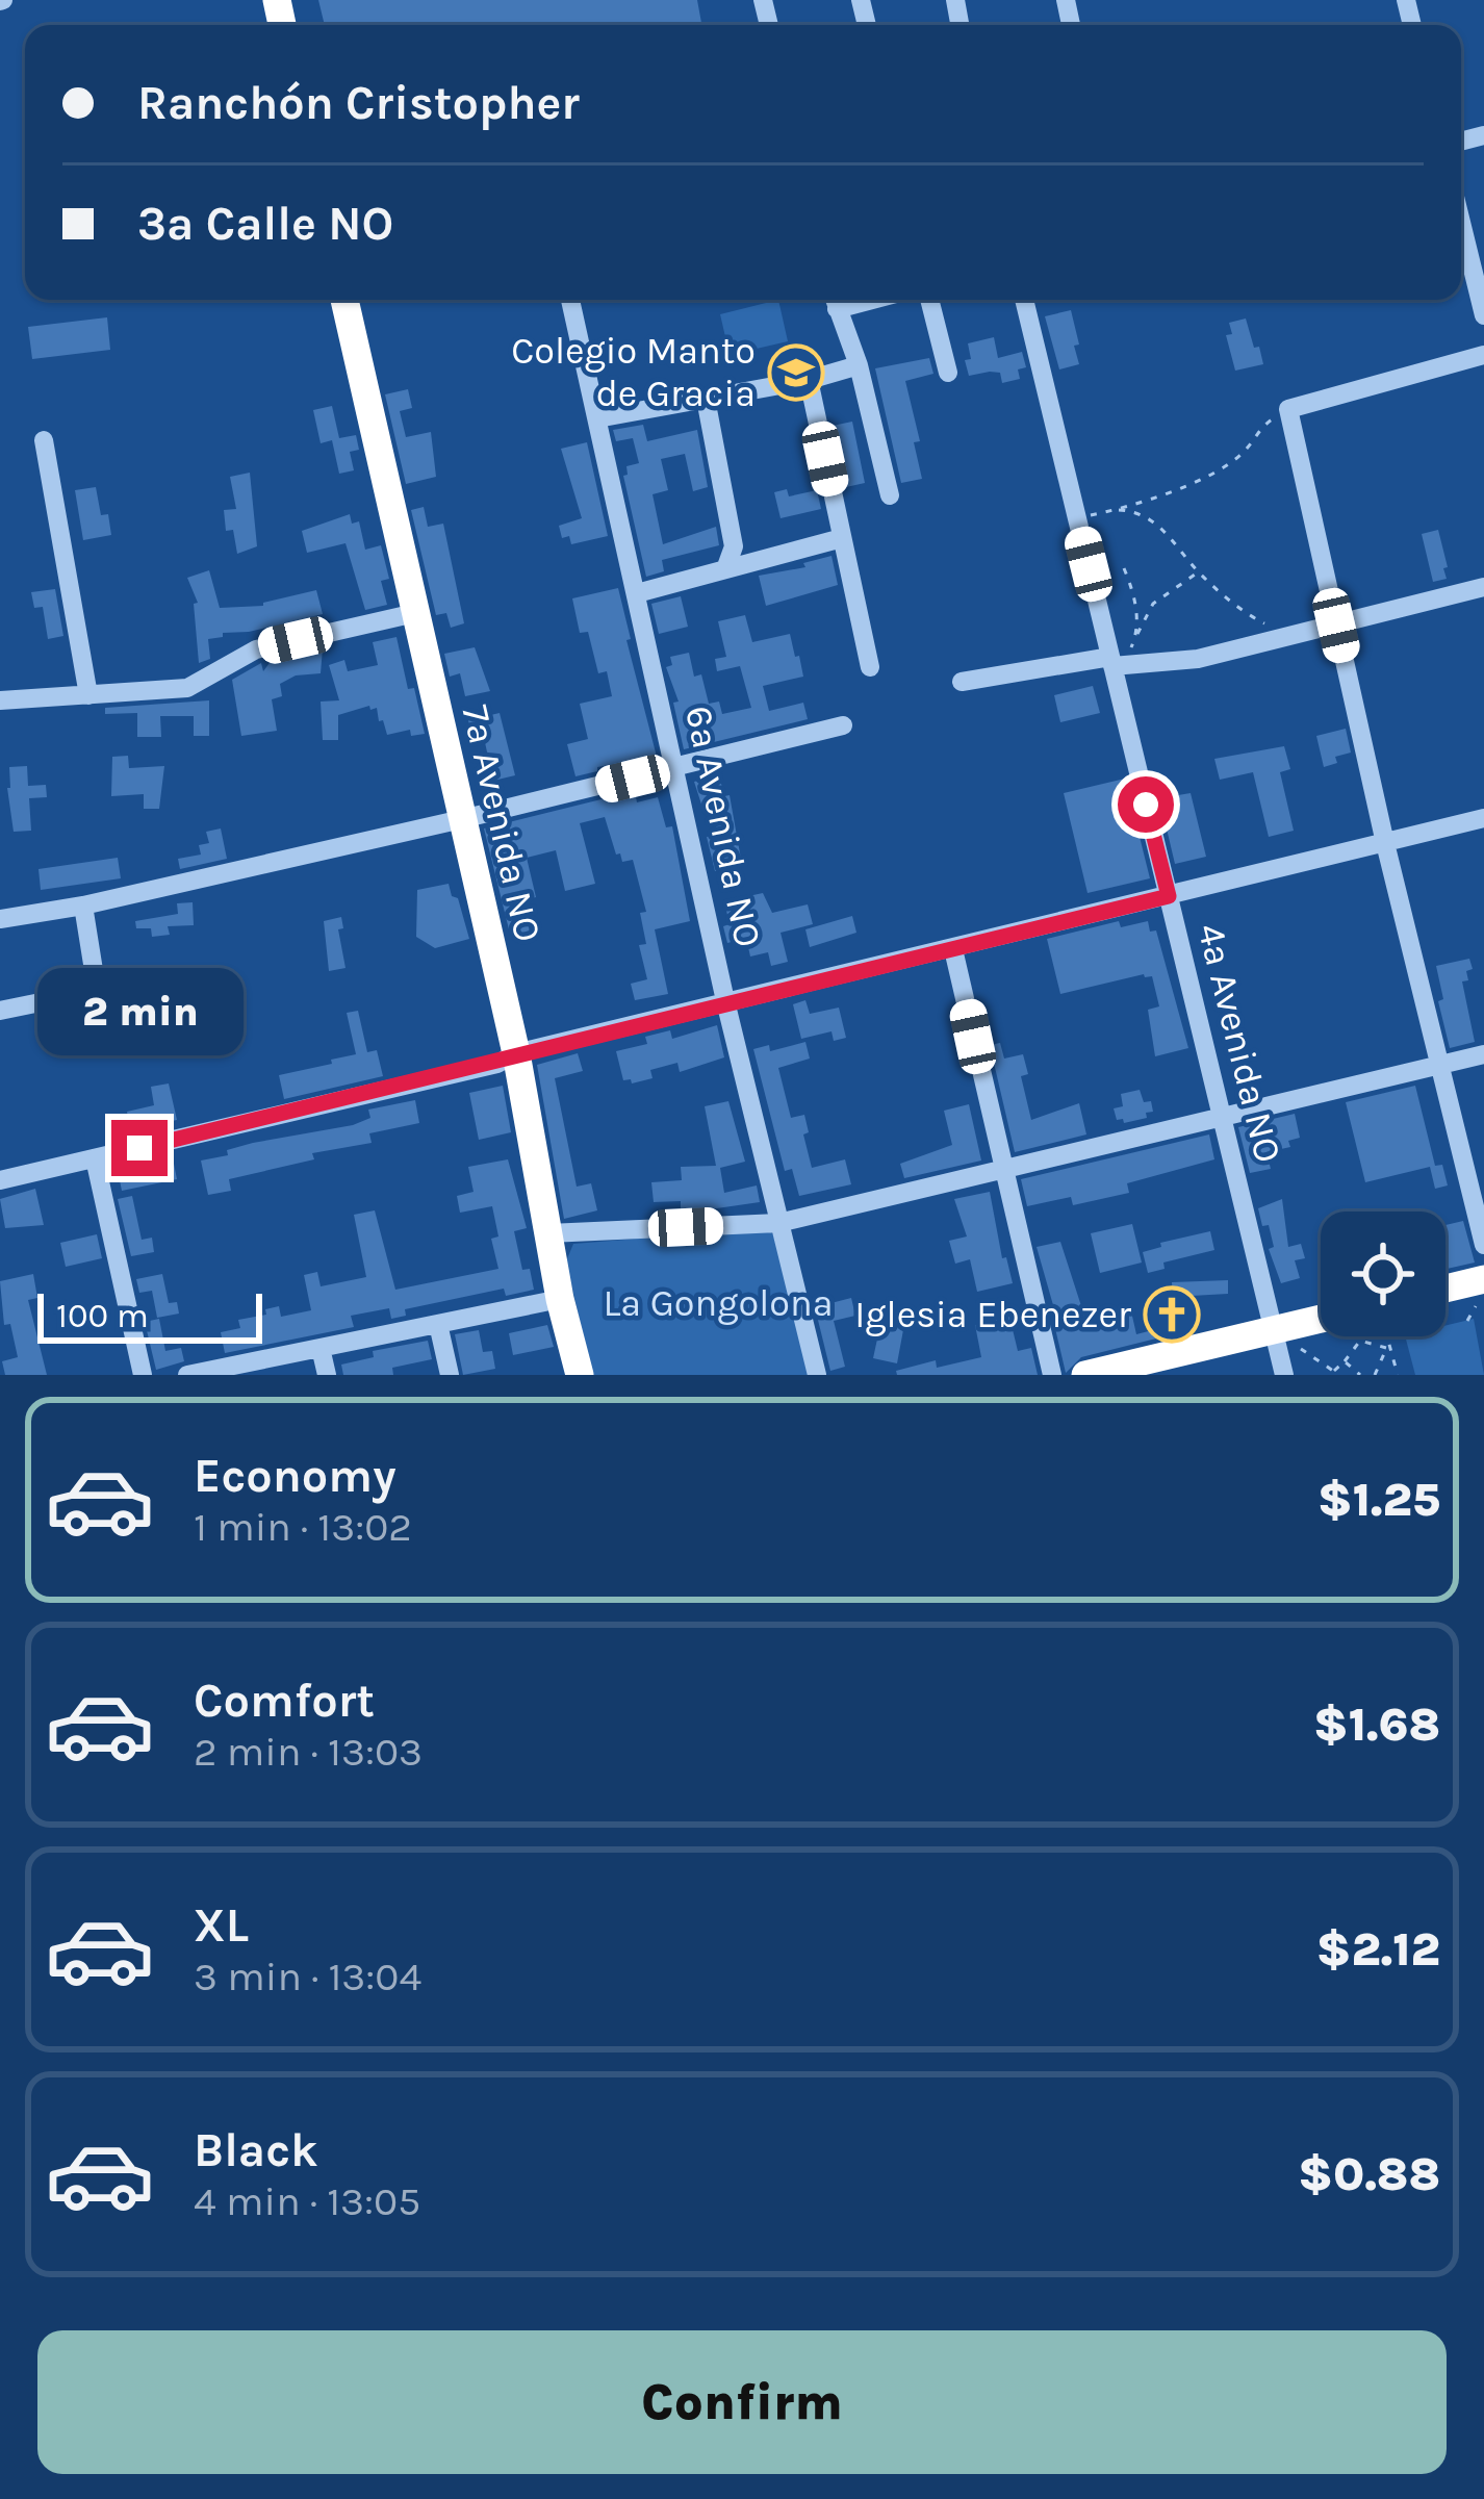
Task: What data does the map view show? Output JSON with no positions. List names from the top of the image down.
{
  "streets": {
    "highway": ["7a Avenida NO"],
    "street": ["6a Avenida NO", "4a Avenida NO"]
  },
  "parks": ["La Gongolona"],
  "places": {
    "school or university": ["Colegio Manto de Gracia"],
    "church": ["Iglesia Ebenezer"]
  },
  "scale_bar": "100 m",
  "page": {
    "banner": ["Ranchón Cristopher", "3a Calle NO"],
    "bubble": "2 min",
    "scale": "100 m",
    "list": [
      {
        "name": "Economy",
        "note": "1 min · 13:02",
        "value": "$1.25"
      },
      {
        "name": "Comfort",
        "note": "2 min · 13:03",
        "value": "$1.68"
      },
      {
        "name": "XL",
        "note": "3 min · 13:04",
        "value": "$2.12"
      },
      {
        "name": "Black",
        "note": "4 min · 13:05",
        "value": "$0.88"
      }
    ],
    "buttons": "Confirm"
  }
}
